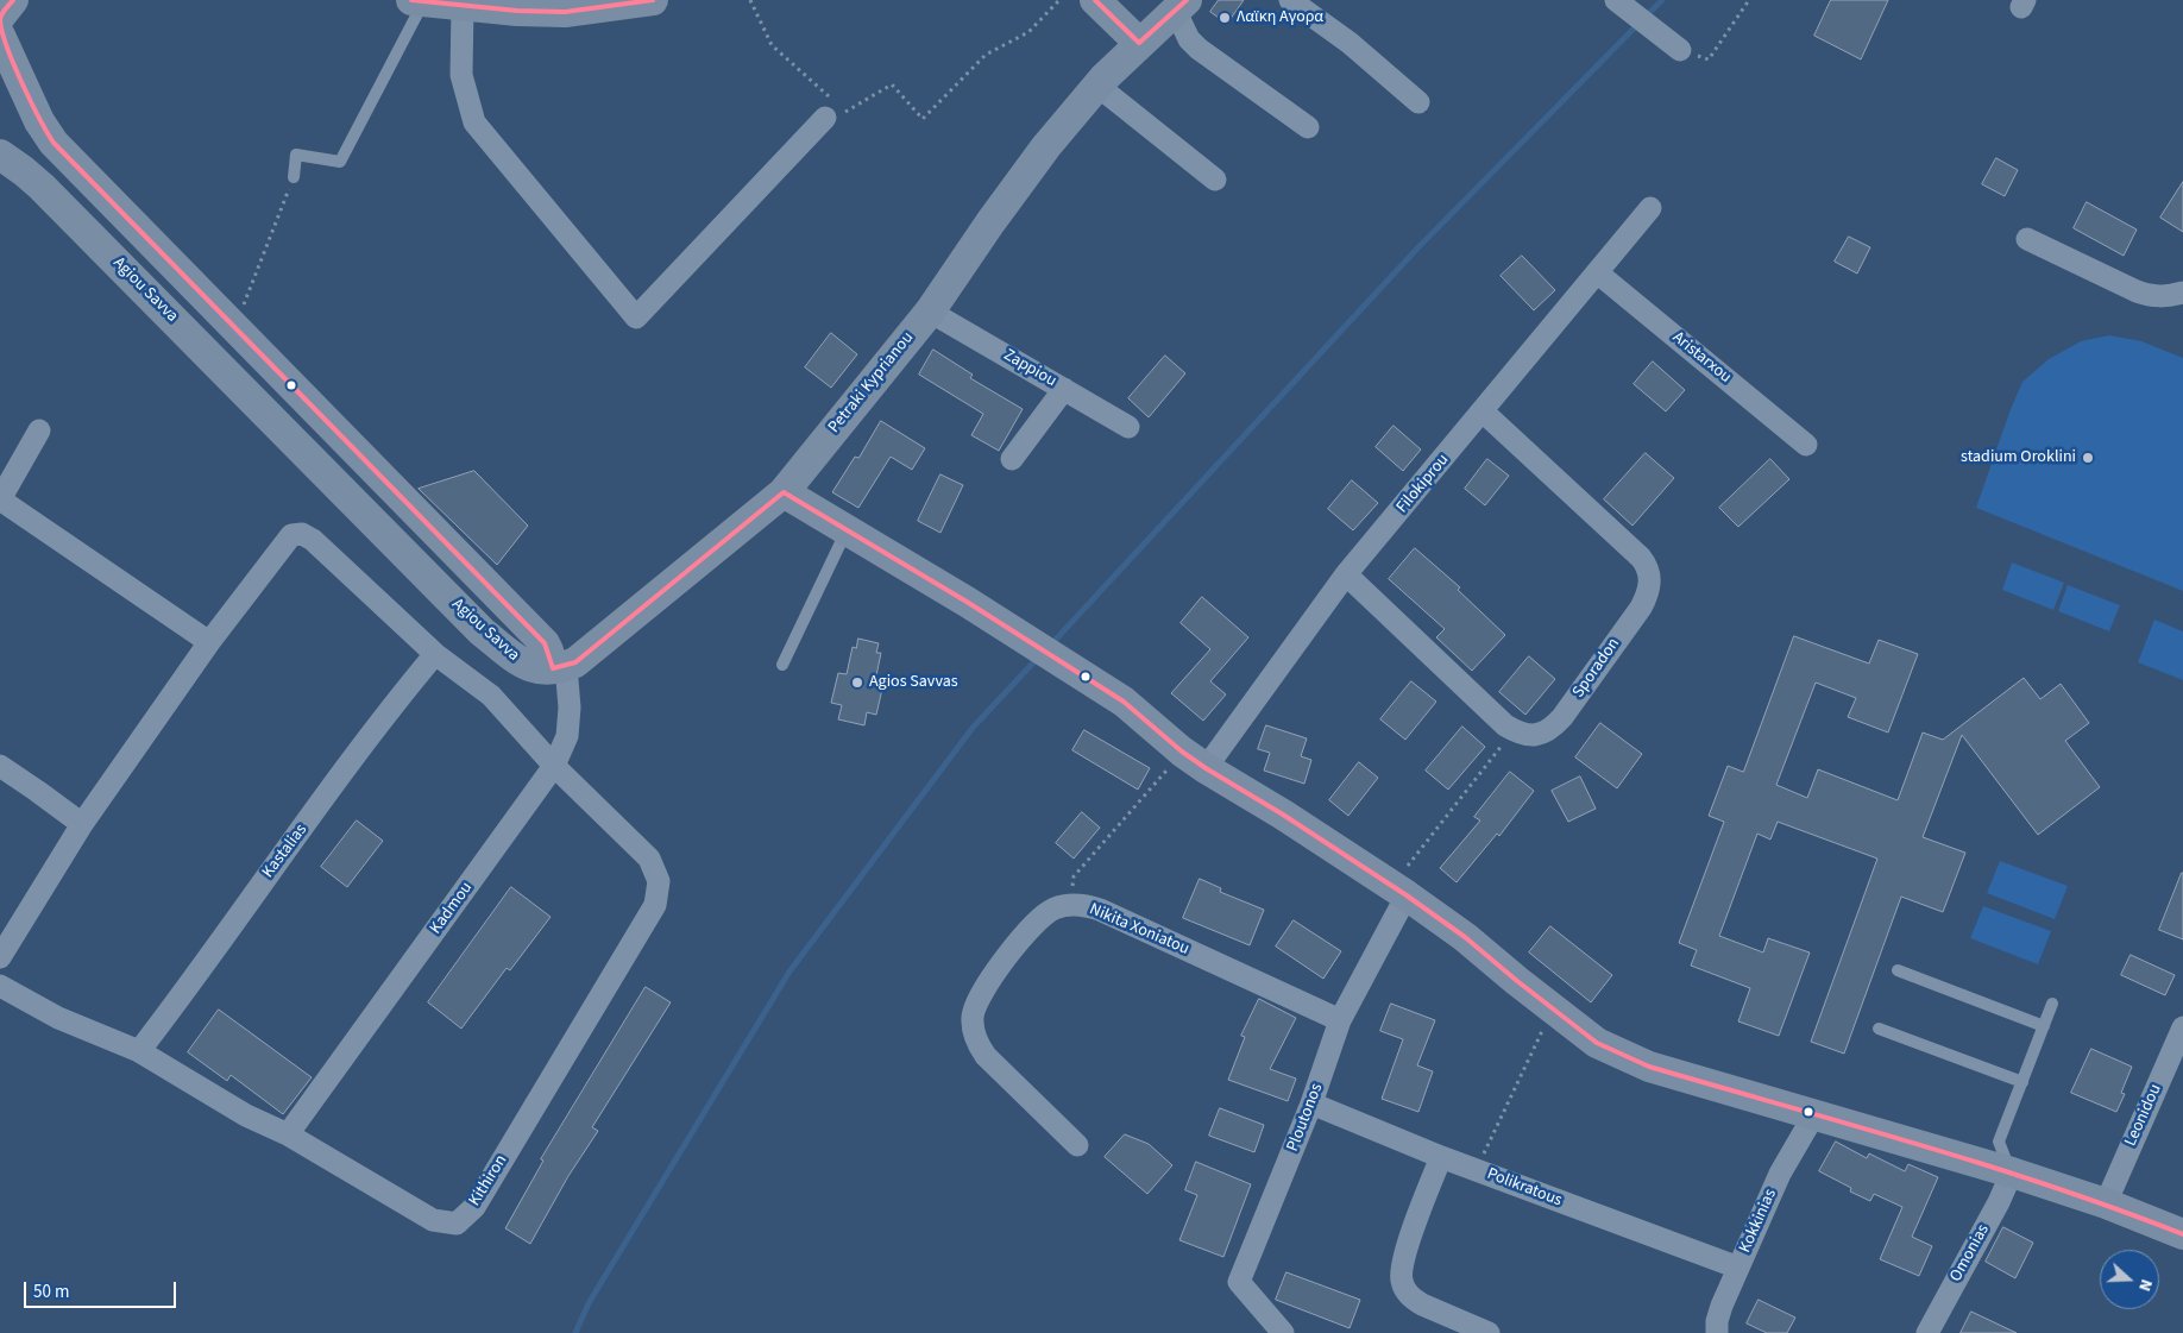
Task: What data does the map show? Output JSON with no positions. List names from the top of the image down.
{
  "streets": {
    "main road": ["Agiou Savva", "Petraki Kyprianou"],
    "street": [
      "Aristarxou",
      "Zappiou",
      "Filokiprou",
      "Sporadon",
      "Kastalias",
      "Kadmou",
      "Nikita Xoniatou",
      "Leonidou",
      "Ploutonos",
      "Kithiron",
      "Polikratous",
      "Kokkinias",
      "Omonias"
    ]
  },
  "crossings": [
    ["Agiou Savva", "Petraki Kyprianou"],
    ["Agiou Savva", "Kadmou"],
    ["Aristarxou", "Filokiprou"],
    ["Zappiou", "Petraki Kyprianou"],
    ["Petraki Kyprianou", "Kadmou"],
    ["Filokiprou", "Sporadon"],
    ["Kastalias", "Kithiron"],
    ["Kadmou", "Kithiron"],
    ["Nikita Xoniatou", "Ploutonos"],
    ["Ploutonos", "Polikratous"],
    ["Polikratous", "Kokkinias"]
  ],
  "places": ["Λαϊκη Αγορα", "stadium Oroklini", "Agios Savvas"],
  "scale_bar": "50 m",
  "north": "right"
}
